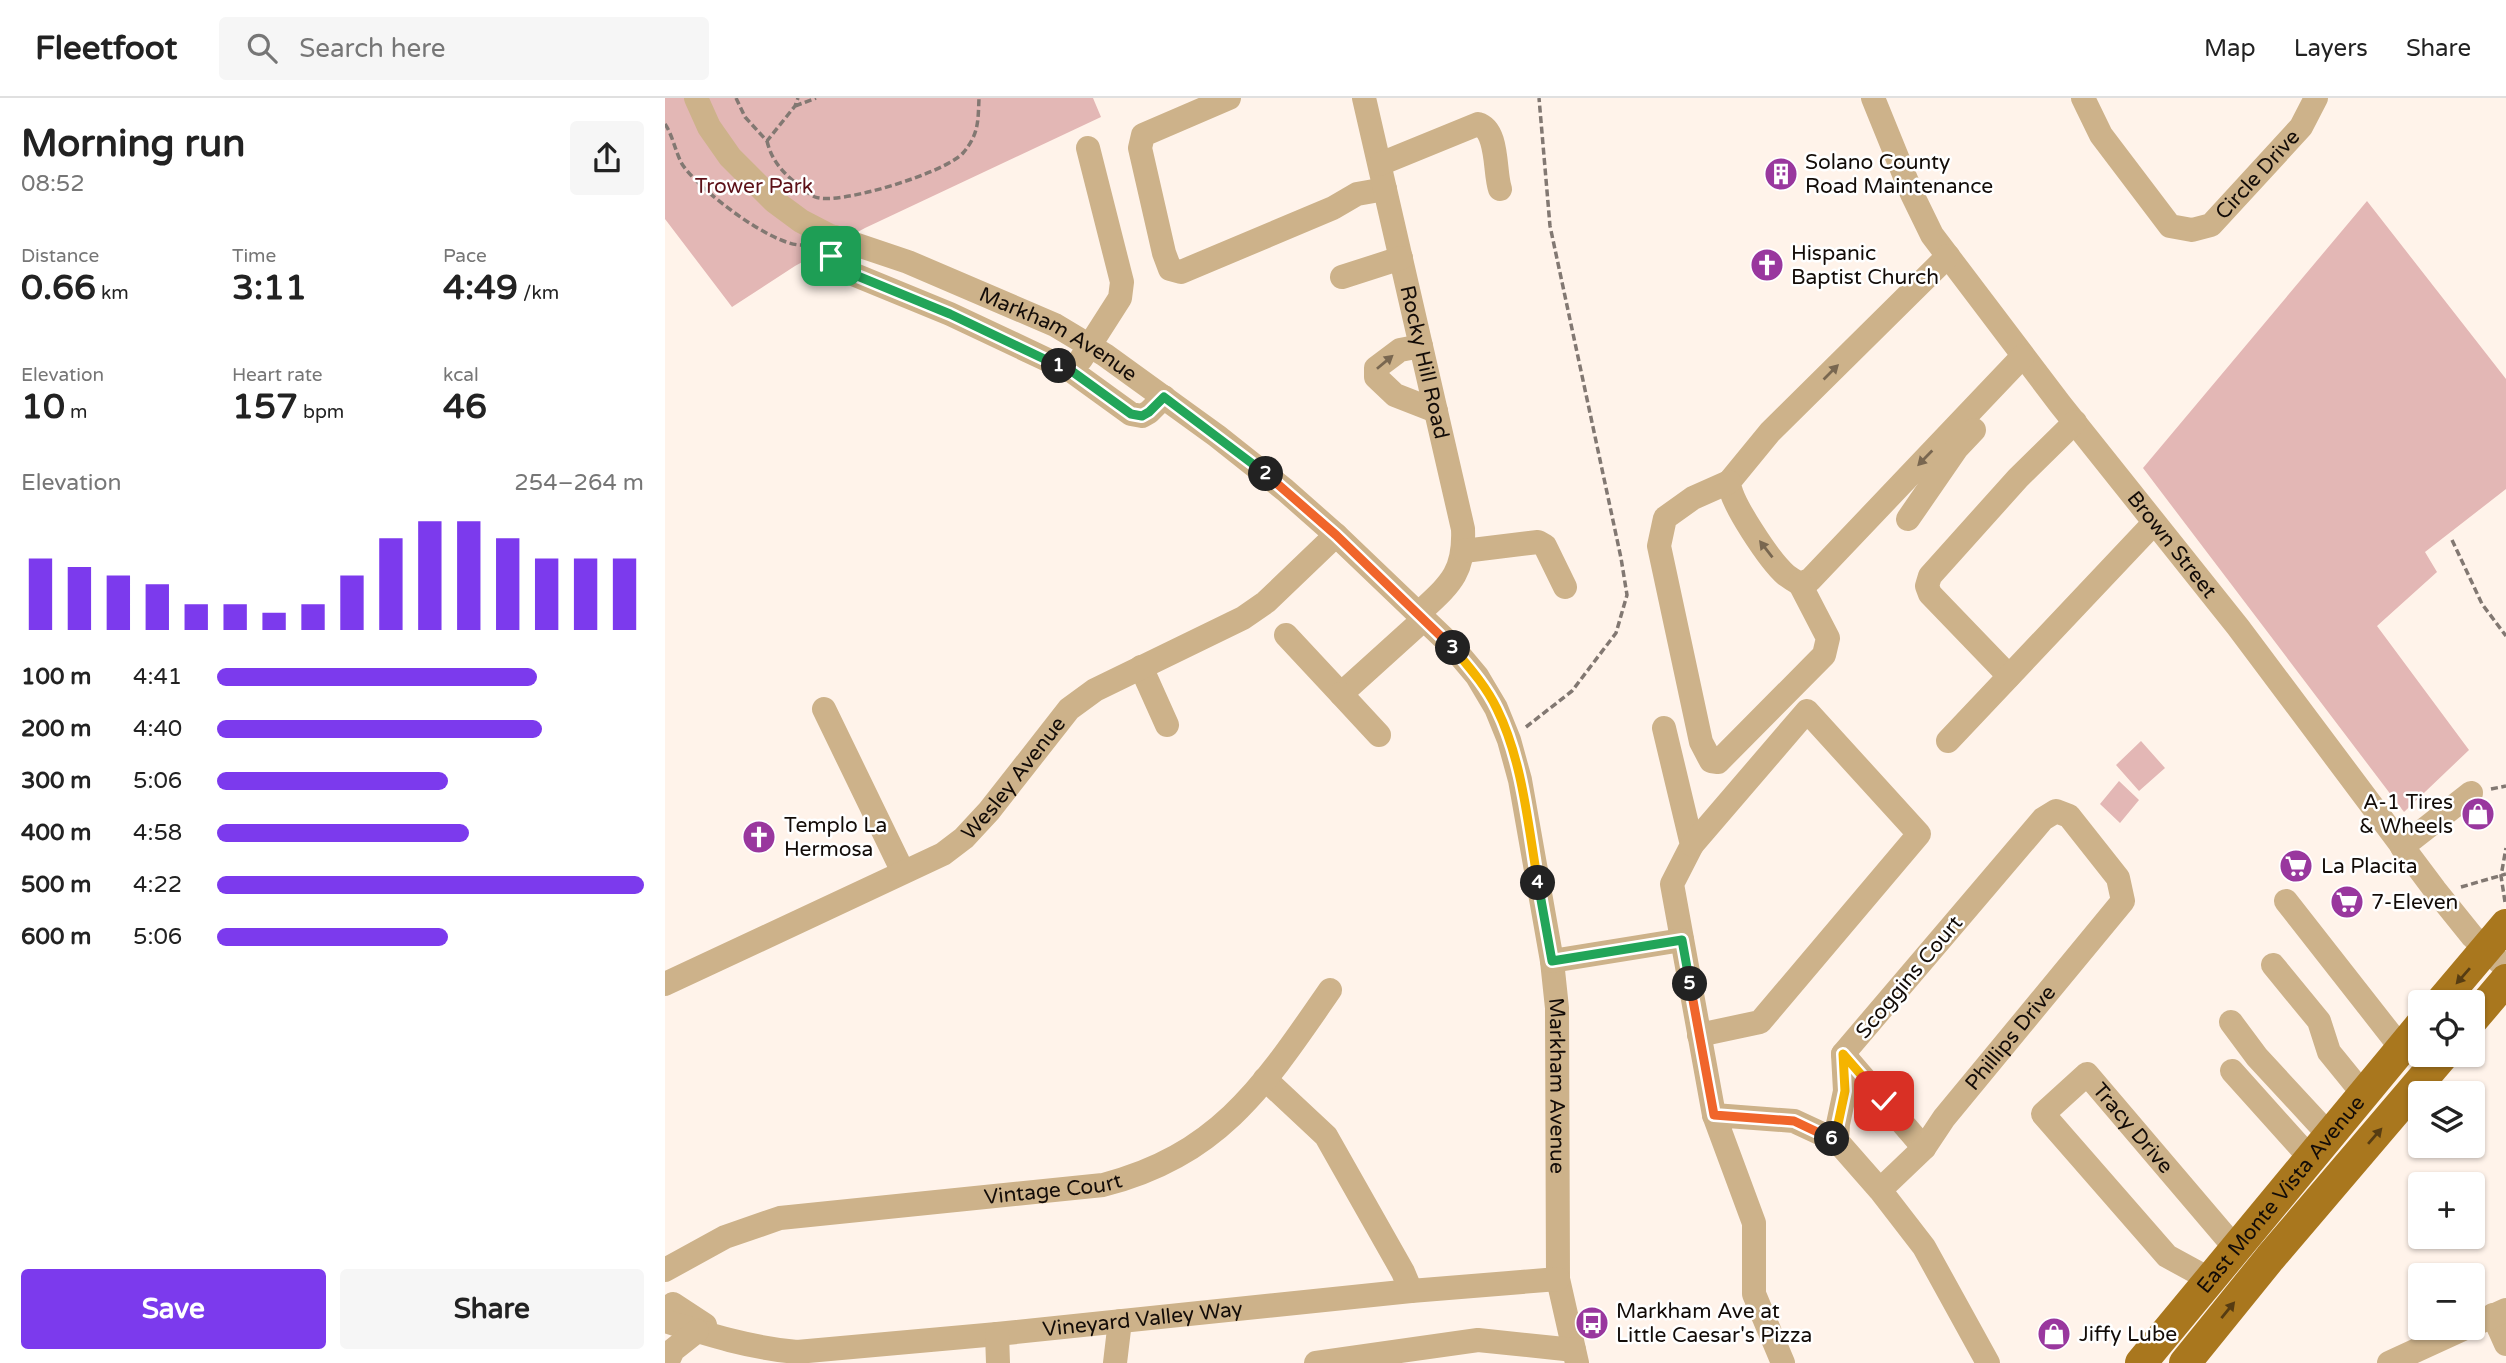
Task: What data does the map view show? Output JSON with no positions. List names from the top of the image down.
{
  "streets": {
    "main road": ["East Monte Vista Avenue"],
    "street": [
      "Circle Drive",
      "Markham Avenue",
      "Rocky Hill Road",
      "Brown Street",
      "Wesley Avenue",
      "Scoggins Court",
      "Phillips Drive",
      "Tracy Drive",
      "Vintage Court",
      "Vineyard Valley Way"
    ]
  },
  "crossings": [
    ["Markham Avenue", "Wesley Avenue"],
    ["Markham Avenue", "Vineyard Valley Way"],
    ["Scoggins Court", "Phillips Drive"],
    ["Tracy Drive", "East Monte Vista Avenue"],
    ["Vintage Court", "Vineyard Valley Way"]
  ],
  "parks": ["Trower Park"],
  "places": {
    "building": ["Solano County Road Maintenance"],
    "church": ["Hispanic Baptist Church", "Templo La Hermosa"],
    "shop": ["A-1 Tires & Wheels", "Jiffy Lube"],
    "supermarket": ["La Placita", "7-Eleven"],
    "bus stop": ["Markham Ave at Little Caesar's Pizza"]
  },
  "page": {
    "header": "Fleetfoot",
    "search": "Search here",
    "nav": ["Map", "Layers", "Share"],
    "heading": ["Morning run", "08:52"],
    "stats": [
      ["Distance", "0.66 km"],
      ["Time", "3:11"],
      ["Pace", "4:49 /km"],
      ["Elevation", "10 m"],
      ["Heart rate", "157 bpm"],
      ["kcal", "46"]
    ],
    "pins": [
      "1",
      "2",
      "3",
      "4",
      "5",
      "6"
    ],
    "chart": ["Elevation", "254–264 m"],
    "list": [
      {
        "name": "100 m",
        "note": "4:41"
      },
      {
        "name": "200 m",
        "note": "4:40"
      },
      {
        "name": "300 m",
        "note": "5:06"
      },
      {
        "name": "400 m",
        "note": "4:58"
      },
      {
        "name": "500 m",
        "note": "4:22"
      },
      {
        "name": "600 m",
        "note": "5:06"
      }
    ],
    "map_buttons": ["+", "−"],
    "buttons": ["Save", "Share"]
  }
}
